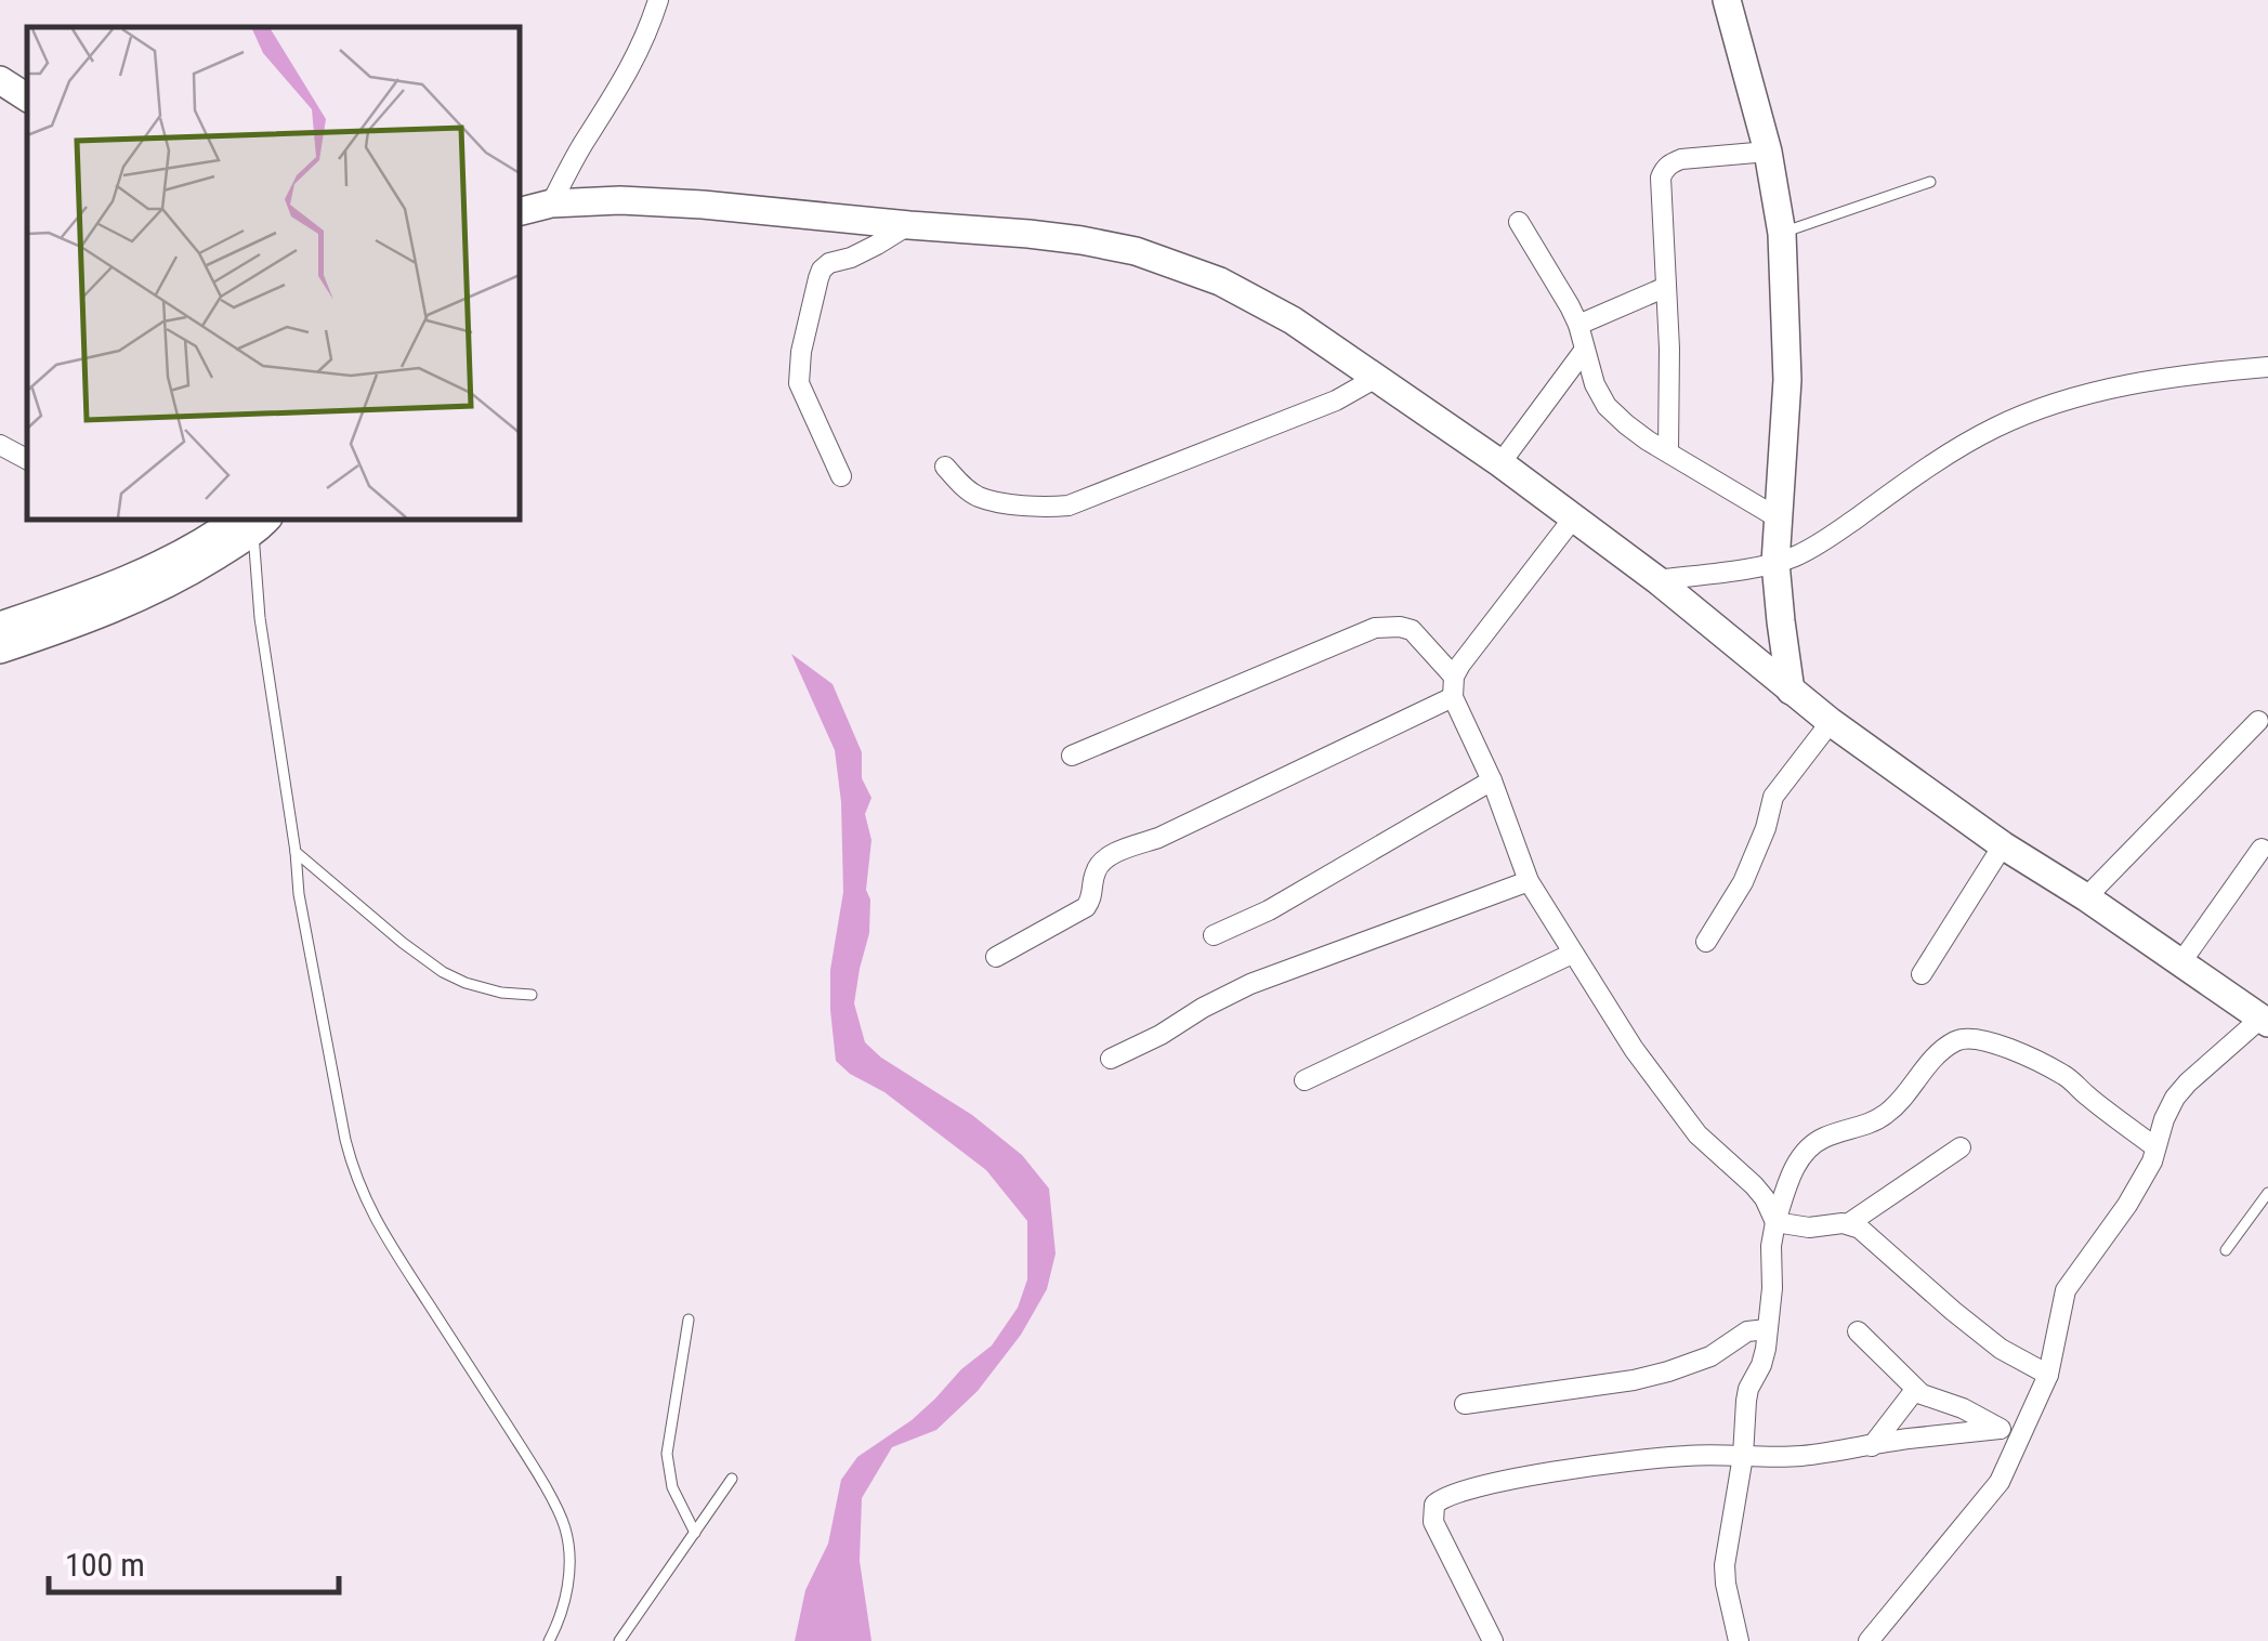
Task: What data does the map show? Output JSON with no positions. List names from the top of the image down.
{
  "scale_bar": "100 m"
}
